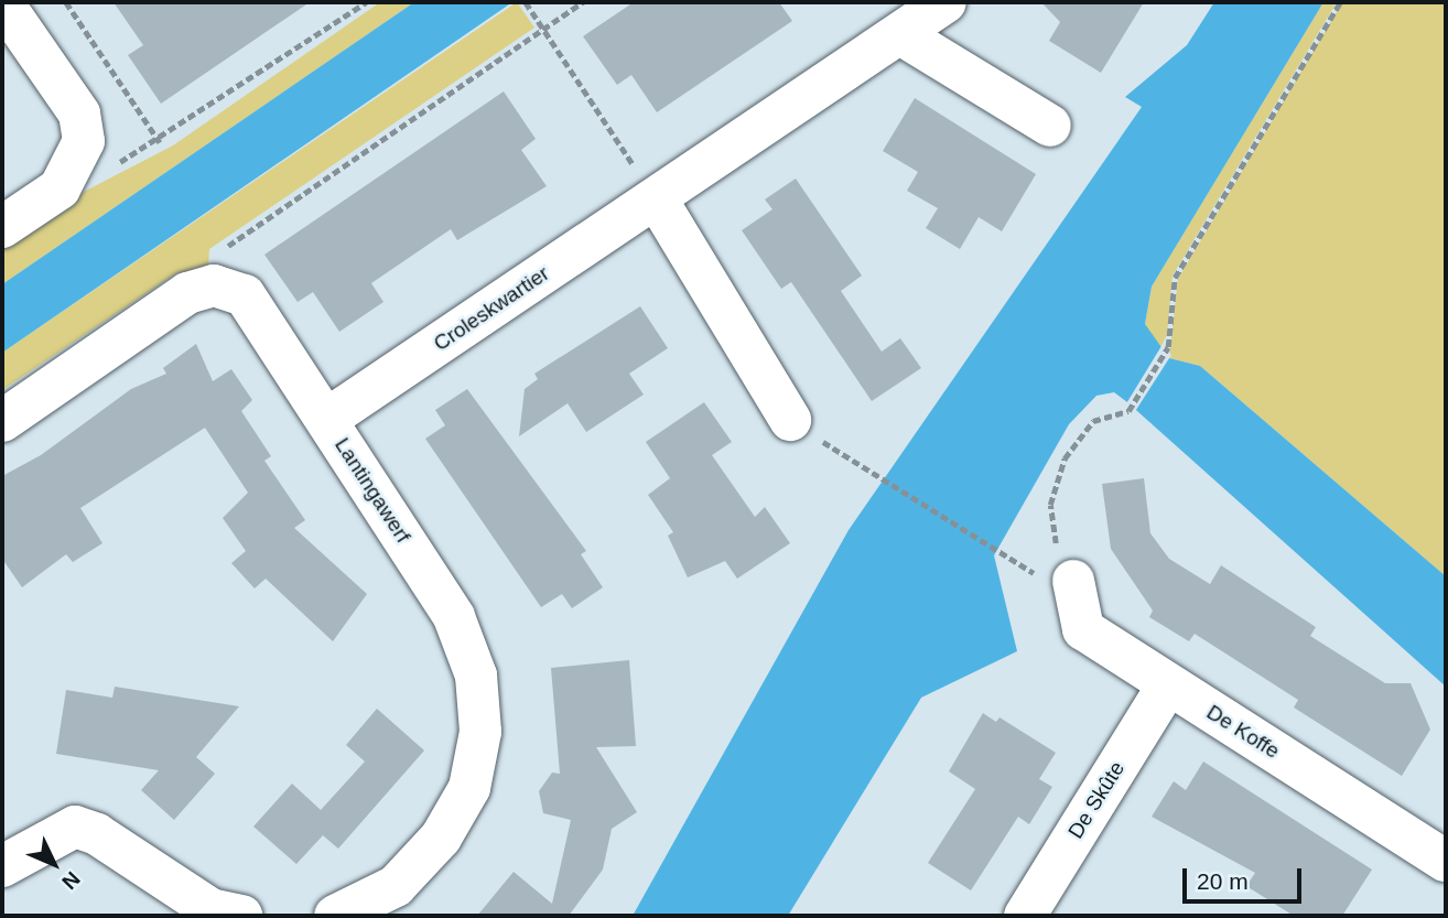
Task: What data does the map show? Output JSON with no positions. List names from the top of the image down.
{
  "streets": {
    "street": [
      "Croleskwartier",
      "Lantingawerf",
      "De Koffe",
      "De Skûte"
    ]
  },
  "crossings": [
    ["Croleskwartier", "Lantingawerf"],
    ["De Koffe", "De Skûte"]
  ],
  "scale_bar": "20 m",
  "north": "bottom right"
}
